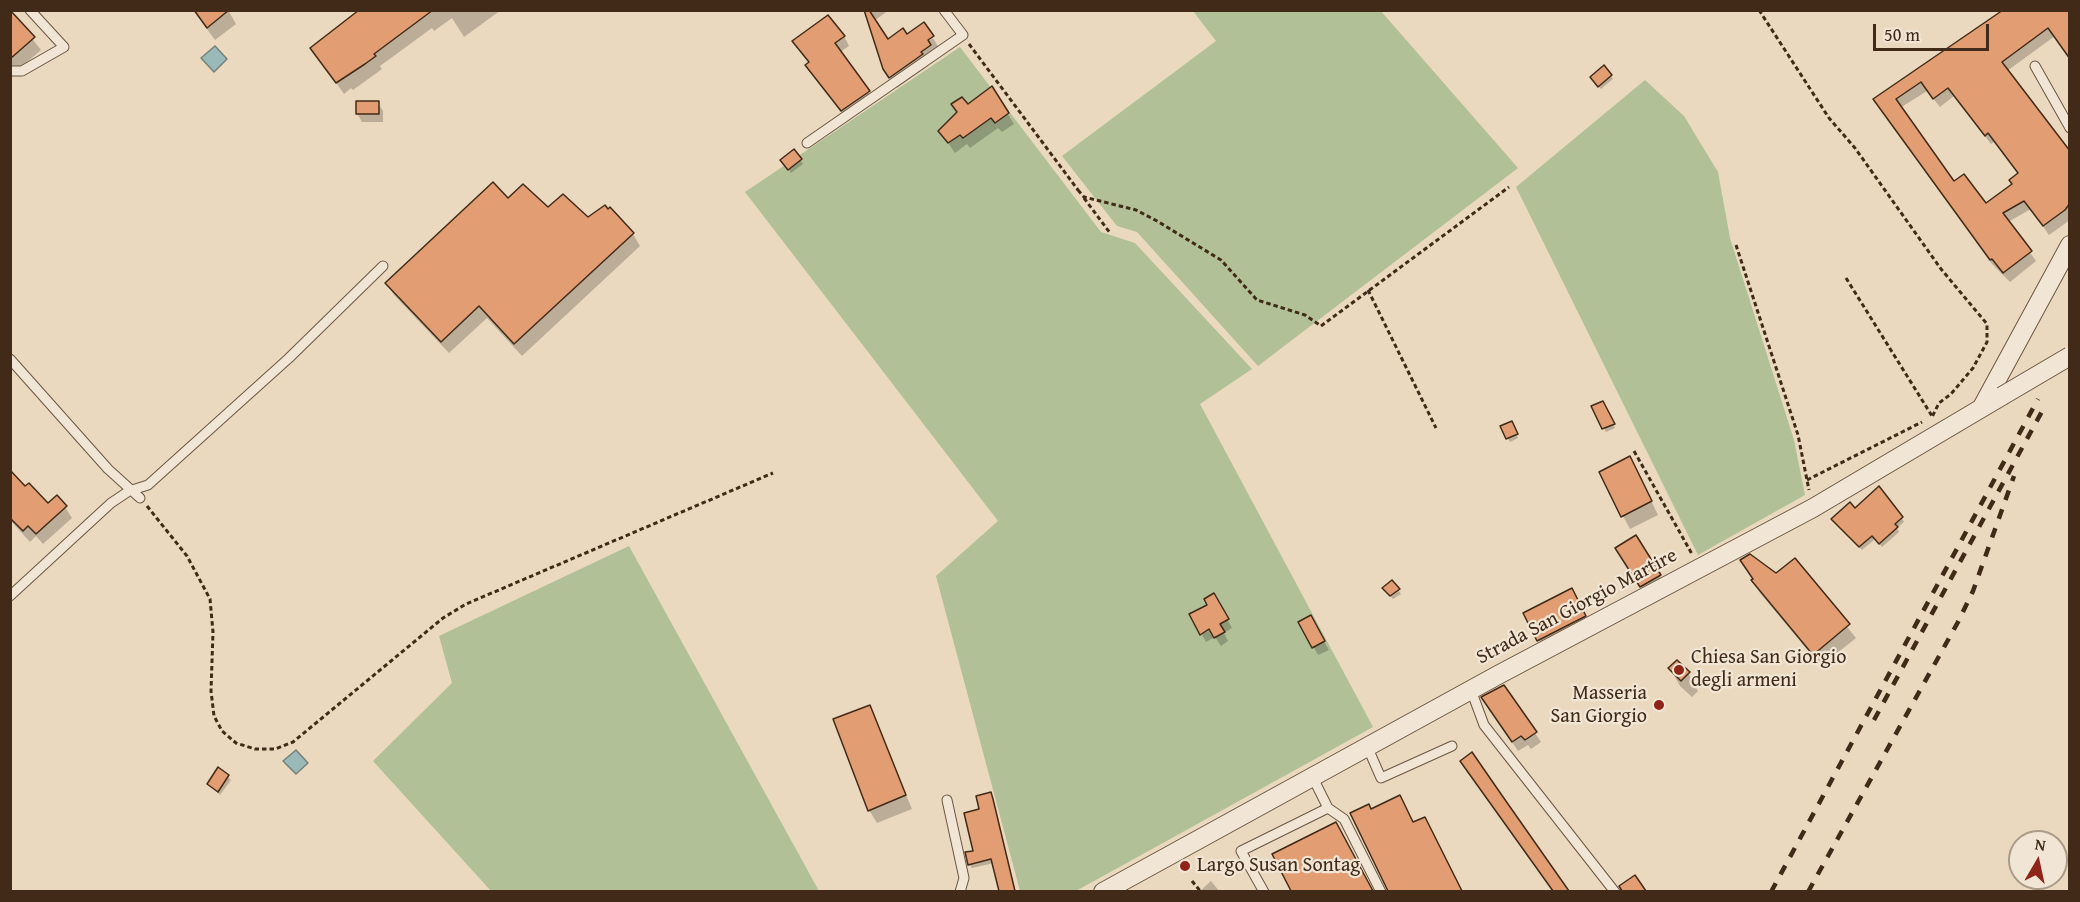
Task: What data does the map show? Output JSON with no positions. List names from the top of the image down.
{
  "streets": {
    "street": ["Strada San Giorgio Martire"]
  },
  "places": ["Chiesa San Giorgio degli armeni", "Masseria San Giorgio", "Largo Susan Sontag"],
  "scale_bar": "50 m",
  "north": "top"
}
